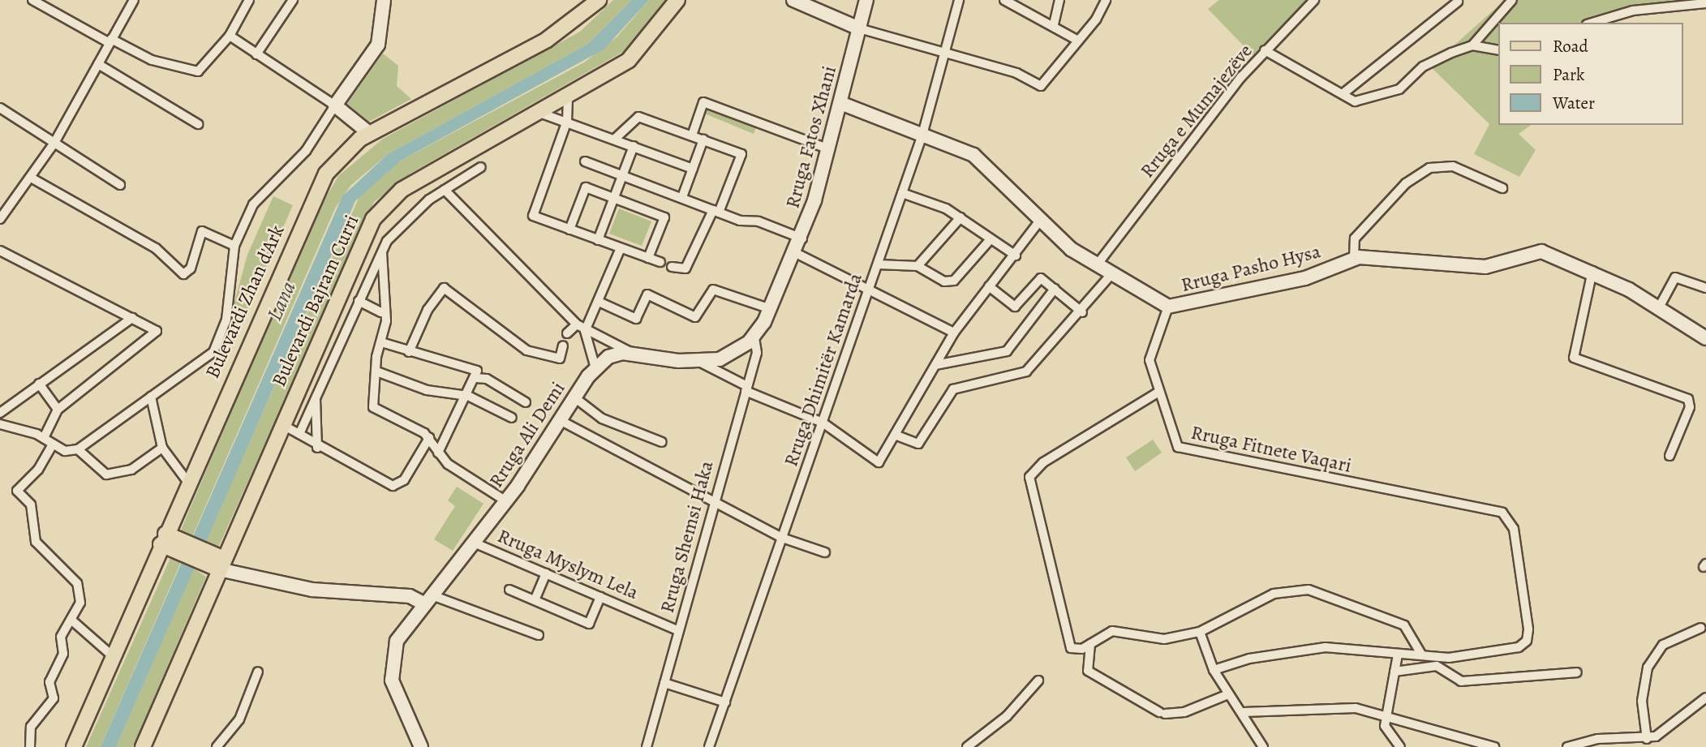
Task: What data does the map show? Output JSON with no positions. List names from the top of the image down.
{
  "streets": {
    "main road": [
      "Rruga Fatos Xhani",
      "Rruga Pasho Hysa",
      "Bulevardi Bajram Curri",
      "Bulevardi Zhan d'Ark",
      "Rruga Ali Demi"
    ],
    "street": [
      "Rruga e Mumajezëve",
      "Rruga Dhimitër Kamarda",
      "Rruga Fitnete Vaqari",
      "Rruga Shemsi Haka",
      "Rruga Myslym Lela"
    ]
  },
  "crossings": [
    ["Rruga e Mumajezëve", "Rruga Pasho Hysa"],
    ["Rruga Fatos Xhani", "Rruga Pasho Hysa"],
    ["Rruga Fatos Xhani", "Rruga Ali Demi"],
    ["Rruga Pasho Hysa", "Rruga Dhimitër Kamarda"],
    ["Rruga Ali Demi", "Rruga Shemsi Haka"],
    ["Rruga Ali Demi", "Rruga Myslym Lela"],
    ["Rruga Shemsi Haka", "Rruga Myslym Lela"]
  ],
  "water": ["Lana"],
  "legend": ["Road", "Park", "Water"]
}
